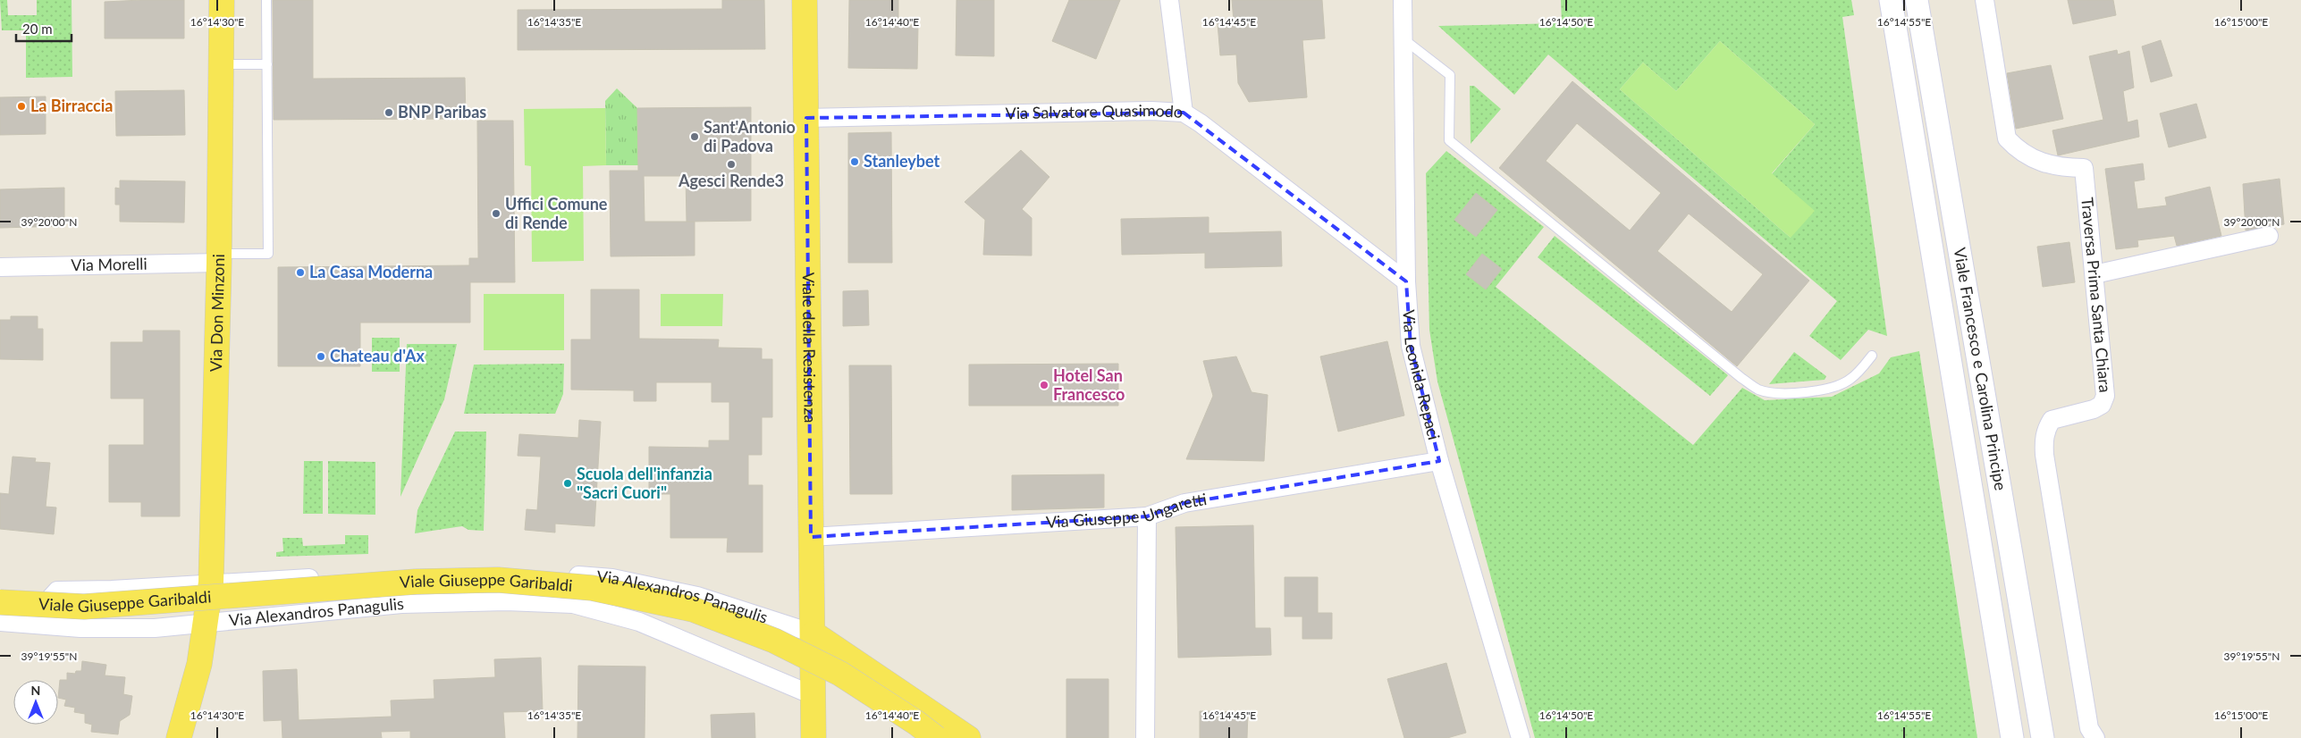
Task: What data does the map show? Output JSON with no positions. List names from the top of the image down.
{
  "streets": {
    "main road": ["Via Don Minzoni", "Viale della Resistenza", "Viale Giuseppe Garibaldi"],
    "street": [
      "Via Salvatore Quasimodo",
      "Via Morelli",
      "Traversa Prima Santa Chiara",
      "Viale Francesco e Carolina Principe",
      "Via Leonida Repaci",
      "Via Giuseppe Ungaretti",
      "Via Alexandros Panagulis"
    ]
  },
  "crossings": [
    ["Via Salvatore Quasimodo", "Viale della Resistenza"],
    ["Via Salvatore Quasimodo", "Via Leonida Repaci"],
    ["Via Morelli", "Via Don Minzoni"],
    ["Via Don Minzoni", "Via Alexandros Panagulis"],
    ["Viale della Resistenza", "Via Giuseppe Ungaretti"],
    ["Viale della Resistenza", "Via Alexandros Panagulis"],
    ["Via Leonida Repaci", "Via Giuseppe Ungaretti"]
  ],
  "places": [
    "La Birraccia",
    "BNP Paribas",
    "Sant'Antonio di Padova",
    "Stanleybet",
    "Agesci Rende3",
    "Uffici Comune di Rende",
    "La Casa Moderna",
    "Chateau d'Ax",
    "Hotel San Francesco",
    "Scuola dell'infanzia \"Sacri Cuori\""
  ],
  "scale_bar": "20 m",
  "north": "top",
  "coordinates": [
    "16°14'30\"E",
    "16°14'35\"E",
    "16°14'40\"E",
    "16°14'45\"E",
    "16°14'50\"E",
    "16°14'55\"E",
    "16°15'00\"E",
    "39°20'00\"N",
    "39°19'55\"N"
  ]
}
